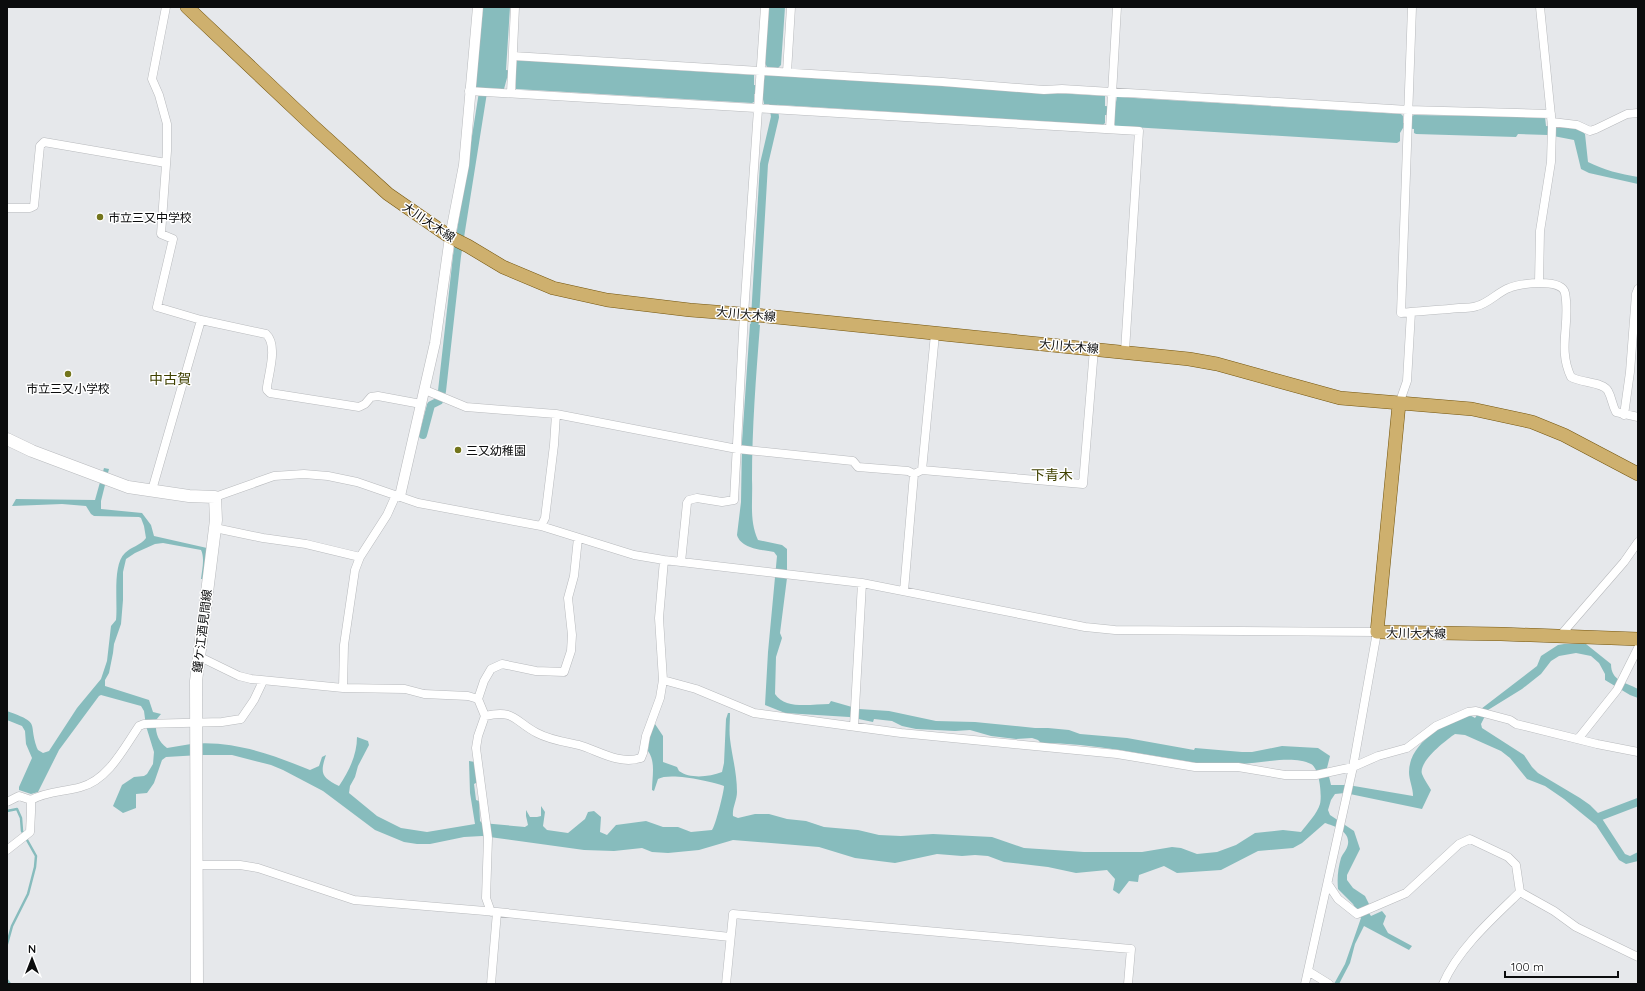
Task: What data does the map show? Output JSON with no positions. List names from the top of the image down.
{
  "streets": {
    "main road": ["大川大木線", "鐘ケ江酒見間線"]
  },
  "districts": ["中古賀", "下青木"],
  "places": ["市立三又中学校", "市立三又小学校", "三又幼稚園"],
  "scale_bar": "100 m",
  "north": "top"
}
